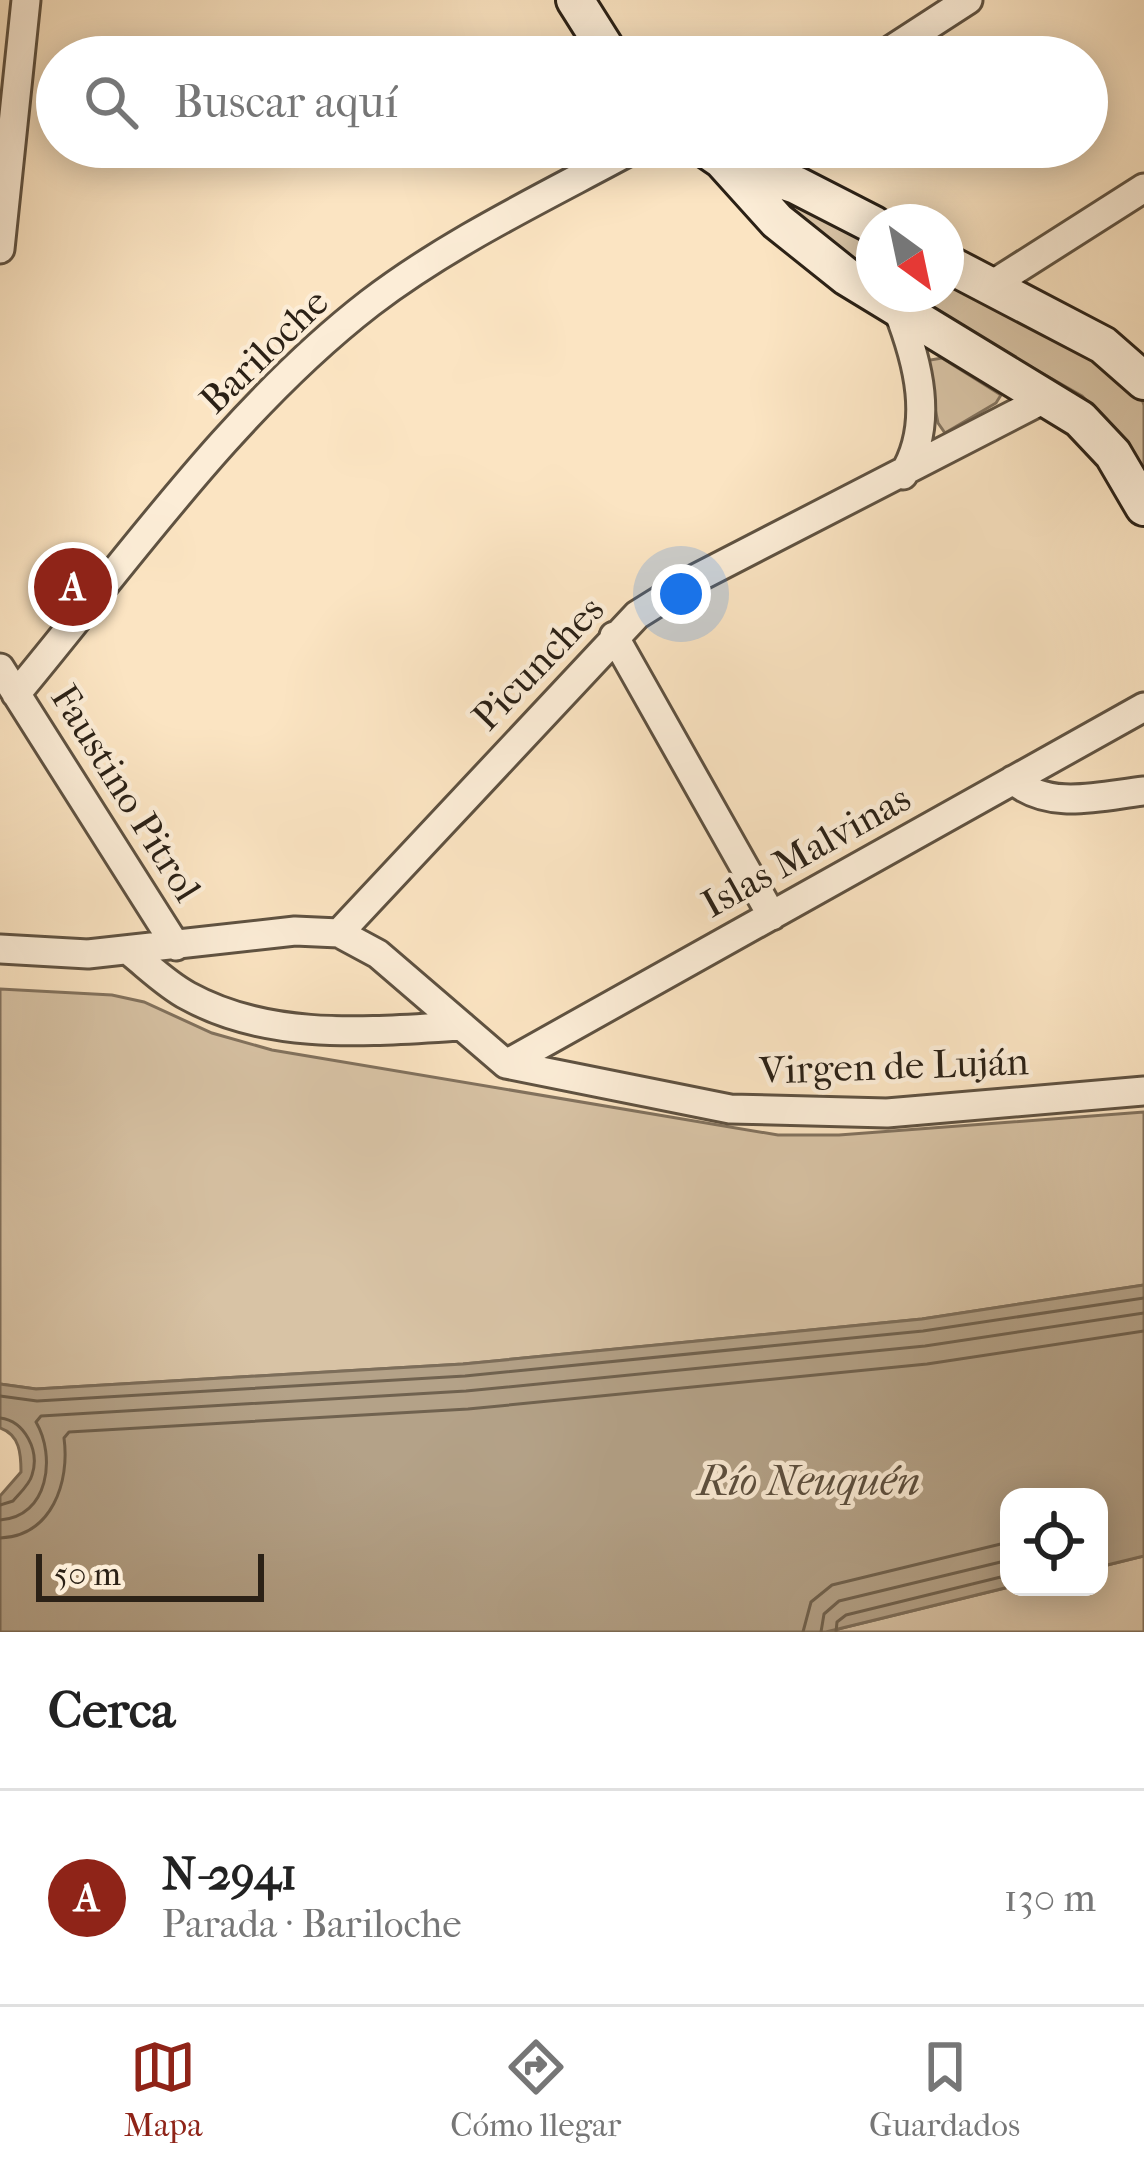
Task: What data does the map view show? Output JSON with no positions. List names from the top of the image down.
{
  "streets": {
    "street": [
      "Bariloche",
      "Picunches",
      "Faustino Pitrol",
      "Islas Malvinas",
      "Virgen de Luján"
    ]
  },
  "crossings": [
    ["Bariloche", "Faustino Pitrol"],
    ["Picunches", "Faustino Pitrol"],
    ["Islas Malvinas", "Virgen de Luján"]
  ],
  "water": ["Río Neuquén"],
  "scale_bar": "50 m",
  "north": "bottom right",
  "page": {
    "search": "Buscar aquí",
    "pins": "A",
    "scale": "50 m",
    "heading": "Cerca",
    "list": [
      {
        "mark": "A",
        "name": "N-2941",
        "note": "Parada · Bariloche",
        "value": "130 m"
      }
    ],
    "nav": ["Mapa", "Cómo llegar", "Guardados"]
  }
}
